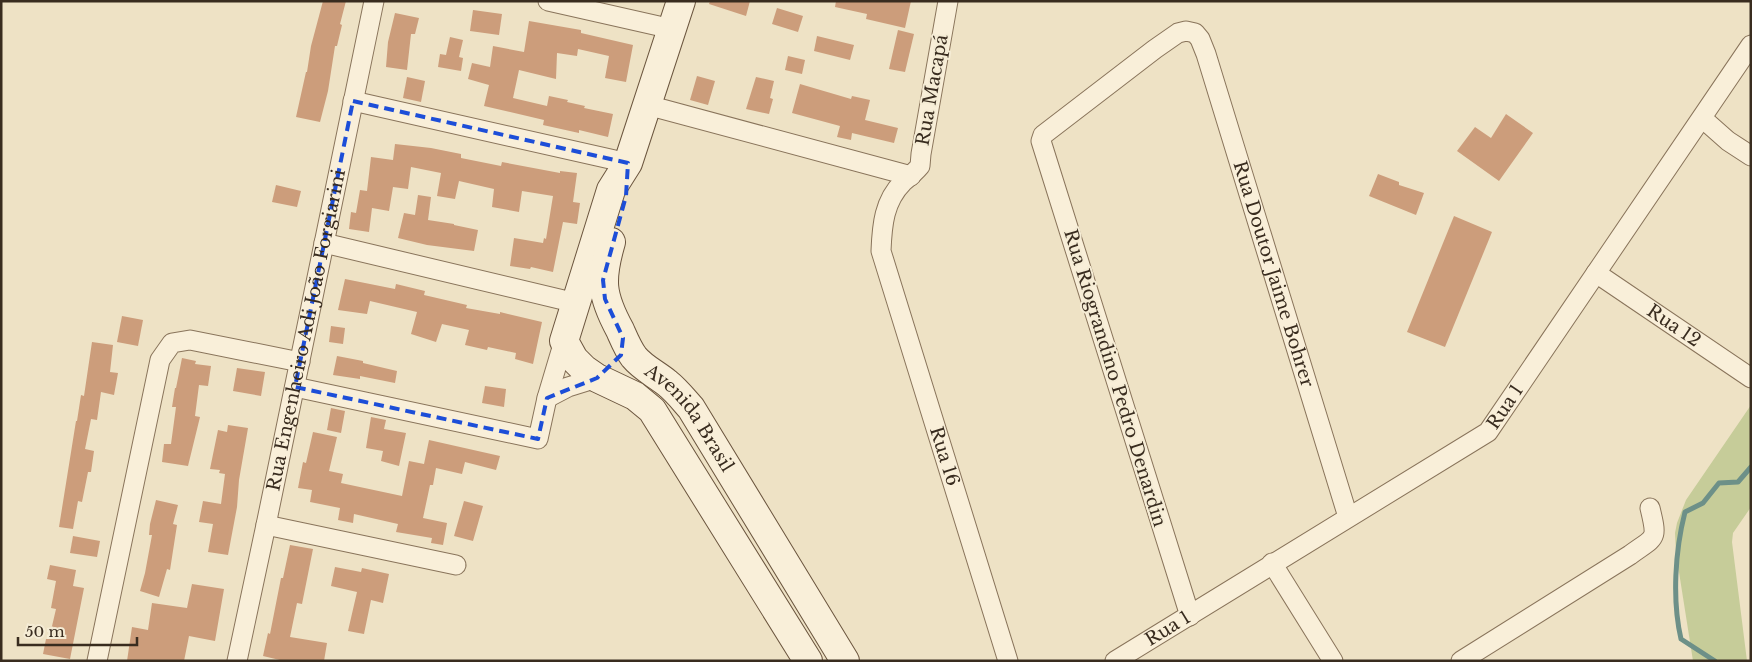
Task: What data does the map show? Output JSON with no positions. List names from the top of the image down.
{
  "streets": {
    "street": [
      "Rua Macapá",
      "Rua Doutor Jaime Bohrer",
      "Rua 12",
      "Rua Engenheiro Adi João Forgiarini",
      "Rua Riograndino Pedro Denardin",
      "Rua 1",
      "Avenida Brasil",
      "Rua 16"
    ]
  },
  "crossings": [
    ["Rua Macapá", "Rua 16"],
    ["Rua Doutor Jaime Bohrer", "Rua Riograndino Pedro Denardin"],
    ["Rua Doutor Jaime Bohrer", "Rua 1"],
    ["Rua 12", "Rua 1"],
    ["Rua Engenheiro Adi João Forgiarini", "Avenida Brasil"],
    ["Rua Riograndino Pedro Denardin", "Rua 1"]
  ],
  "scale_bar": "50 m"
}
